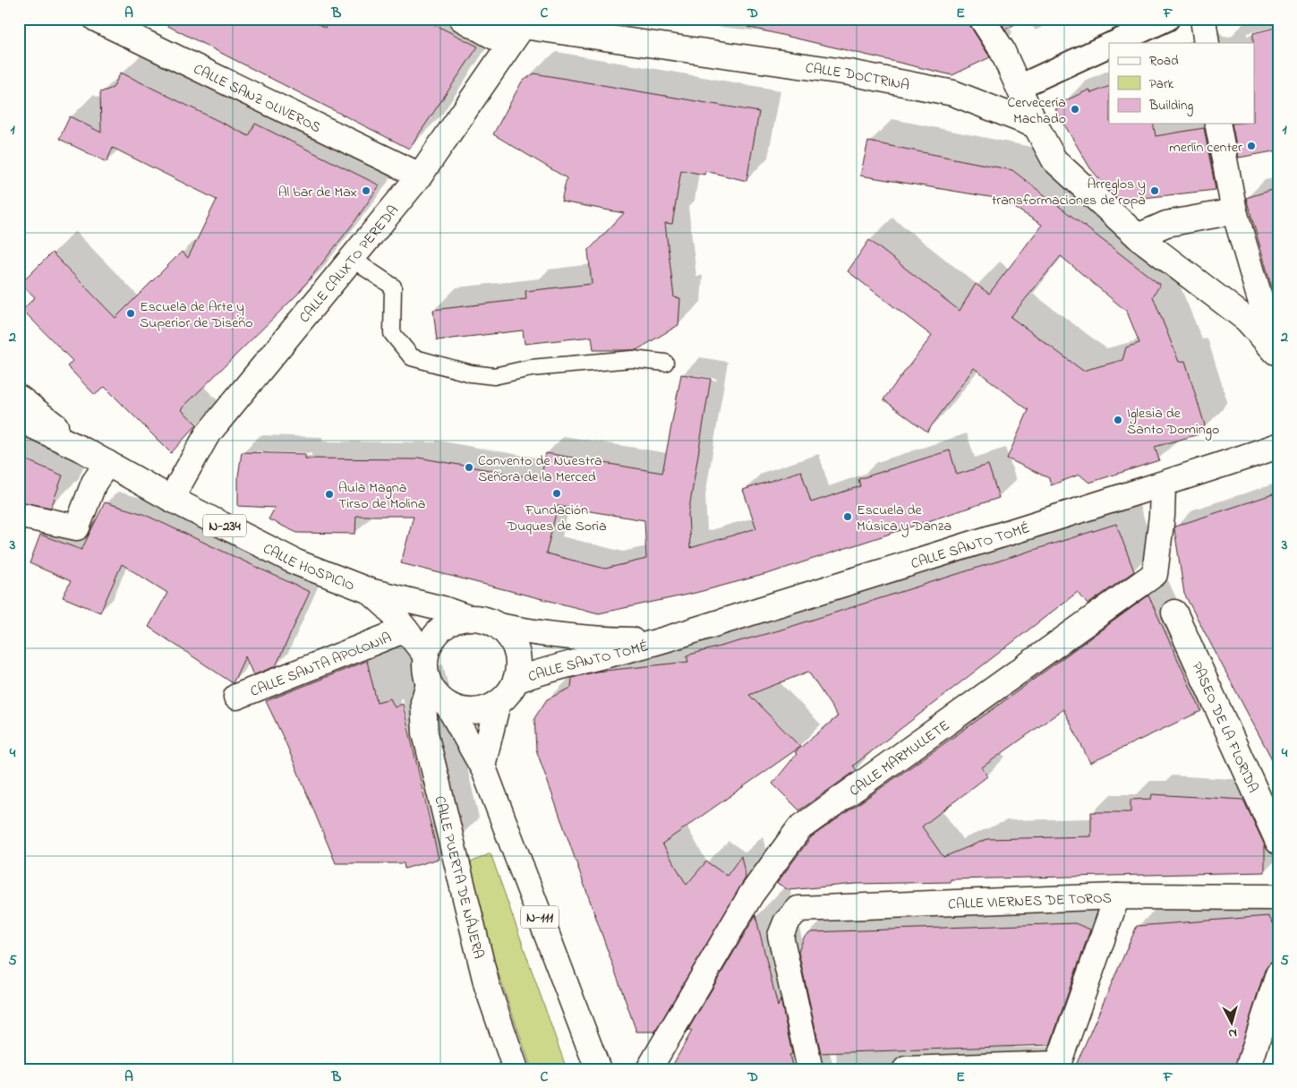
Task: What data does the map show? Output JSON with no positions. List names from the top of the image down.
{
  "streets": {
    "street": [
      "CALLE DOCTRINA",
      "CALLE SANZ OLIVEROS",
      "CALLE CALIXTO PEREDA",
      "N-234",
      "CALLE SANTO TOMÉ",
      "CALLE HOSPICIO",
      "CALLE SANTA APOLONIA",
      "PASEO DE LA FLORIDA",
      "CALLE MARMULLETE",
      "CALLE PUERTA DE NÁJERA",
      "CALLE VIERNES DE TOROS",
      "N-111"
    ]
  },
  "crossings": [
    ["CALLE DOCTRINA", "CALLE CALIXTO PEREDA"],
    ["CALLE SANZ OLIVEROS", "CALLE CALIXTO PEREDA"],
    ["CALLE CALIXTO PEREDA", "CALLE HOSPICIO"],
    ["CALLE SANTO TOMÉ", "CALLE HOSPICIO"],
    ["CALLE SANTO TOMÉ", "CALLE MARMULLETE"],
    ["CALLE SANTO TOMÉ", "CALLE PUERTA DE NÁJERA"],
    ["CALLE SANTO TOMÉ", "N-111"],
    ["CALLE HOSPICIO", "CALLE SANTA APOLONIA"],
    ["CALLE HOSPICIO", "CALLE PUERTA DE NÁJERA"],
    ["CALLE HOSPICIO", "N-111"],
    ["CALLE PUERTA DE NÁJERA", "N-111"]
  ],
  "places": [
    "Cervecería Machado",
    "merlín center",
    "Al bar de Max",
    "Arreglos y transformaciones de ropa",
    "Escuela de Arte y Superior de Diseño",
    "Iglesia de Santo Domingo",
    "Convento de Nuestra Señora de la Merced",
    "Fundación Duques de Soria",
    "Aula Magna Tirso de Molina",
    "Escuela de Música y Danza"
  ],
  "legend": ["Road", "Park", "Building"],
  "north": "bottom",
  "grid": {
    "columns": [
      "A",
      "B",
      "C",
      "D",
      "E",
      "F"
    ],
    "rows": [
      "1",
      "2",
      "3",
      "4",
      "5"
    ]
  }
}
